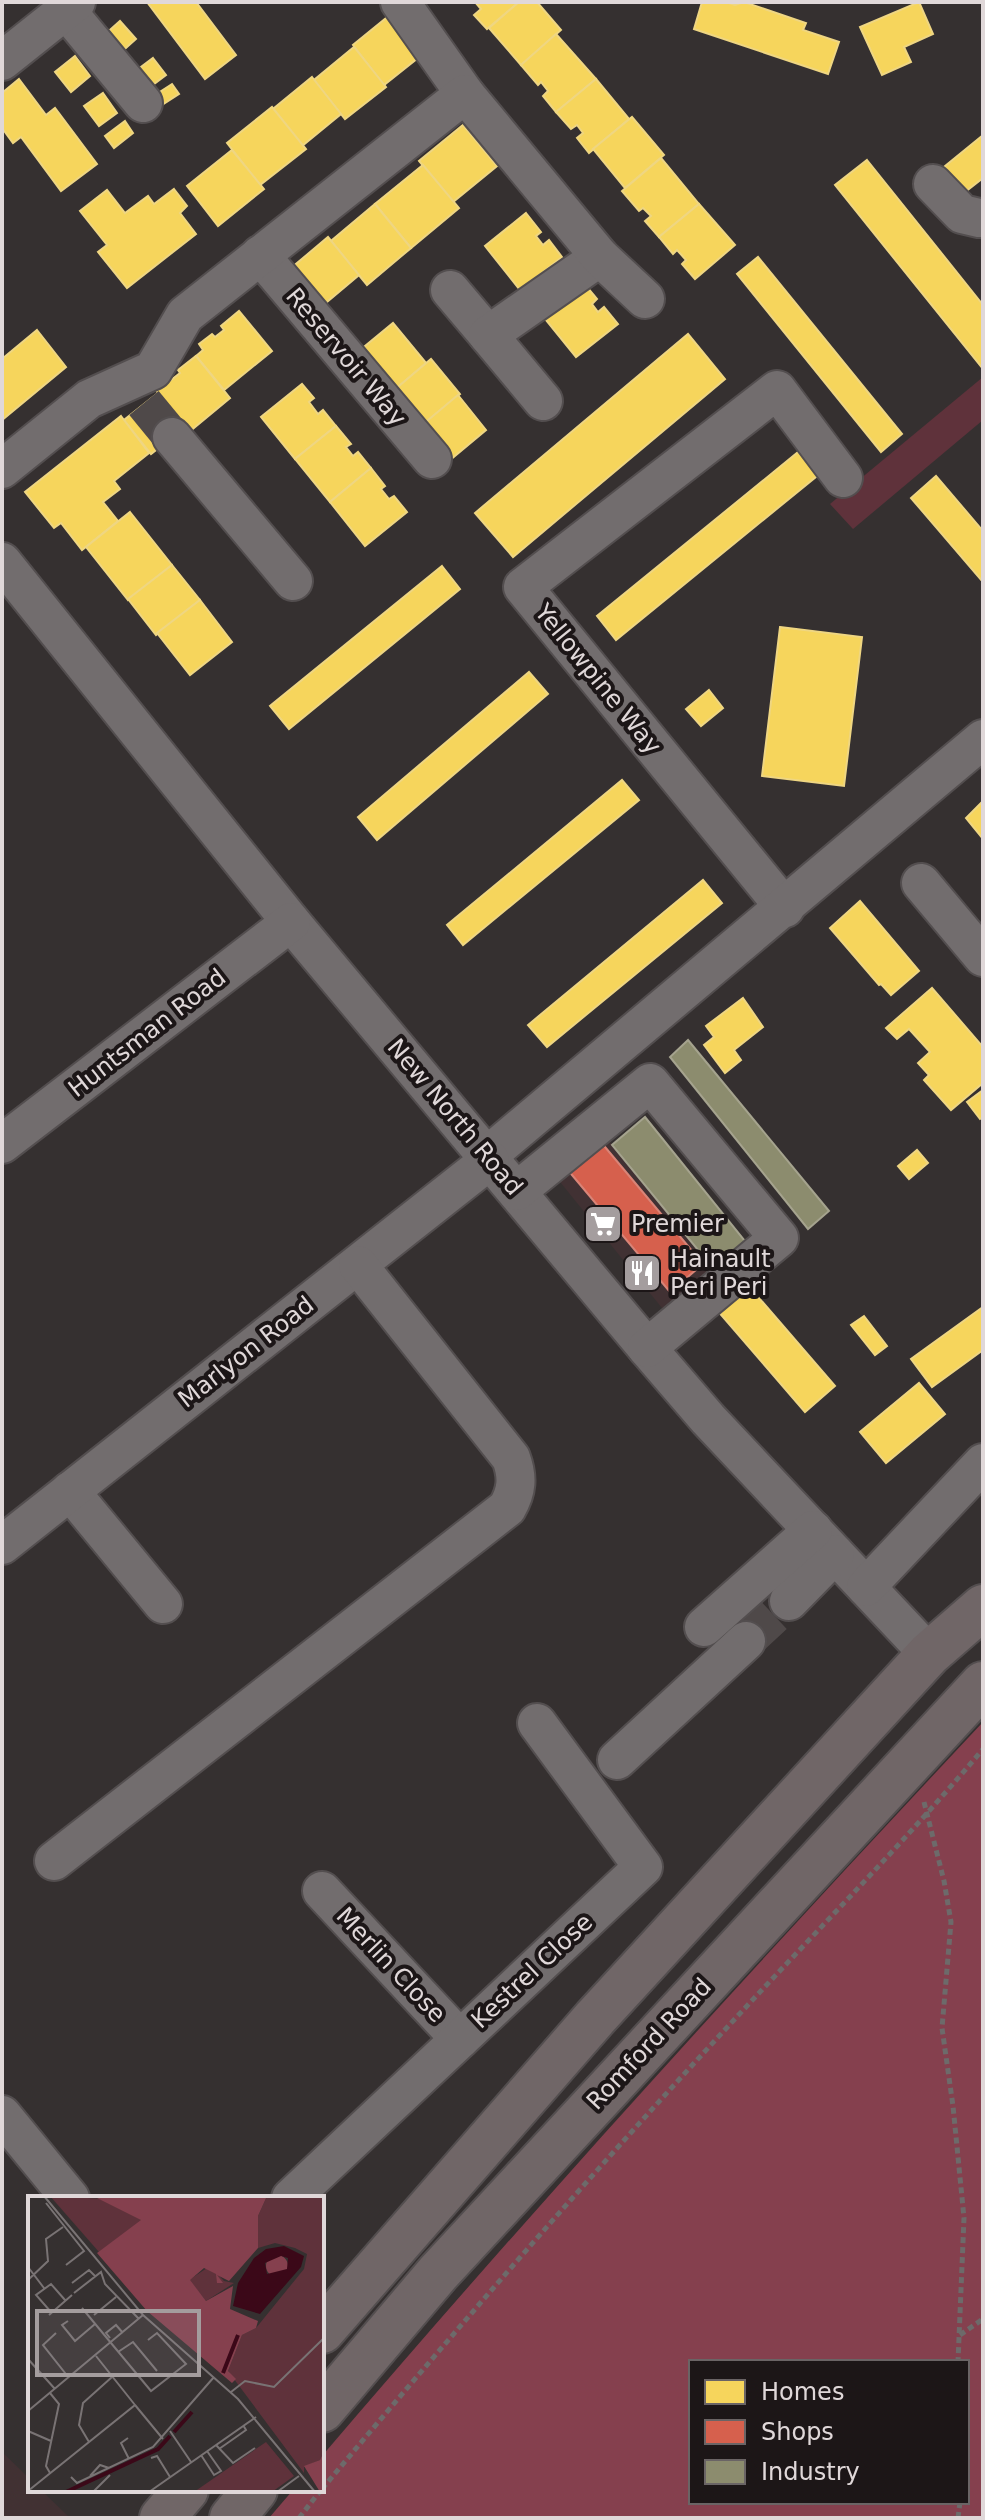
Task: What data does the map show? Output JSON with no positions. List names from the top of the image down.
{
  "streets": {
    "main road": ["Romford Road"],
    "street": [
      "Reservoir Way",
      "Yellowpine Way",
      "Huntsman Road",
      "New North Road",
      "Marlyon Road",
      "Merlin Close",
      "Kestrel Close"
    ]
  },
  "crossings": [
    ["Huntsman Road", "New North Road"],
    ["New North Road", "Marlyon Road"],
    ["Merlin Close", "Kestrel Close"]
  ],
  "places": {
    "supermarket": ["Premier"],
    "restaurant": ["Hainault Peri Peri"]
  },
  "legend": ["Homes", "Shops", "Industry"]
}
